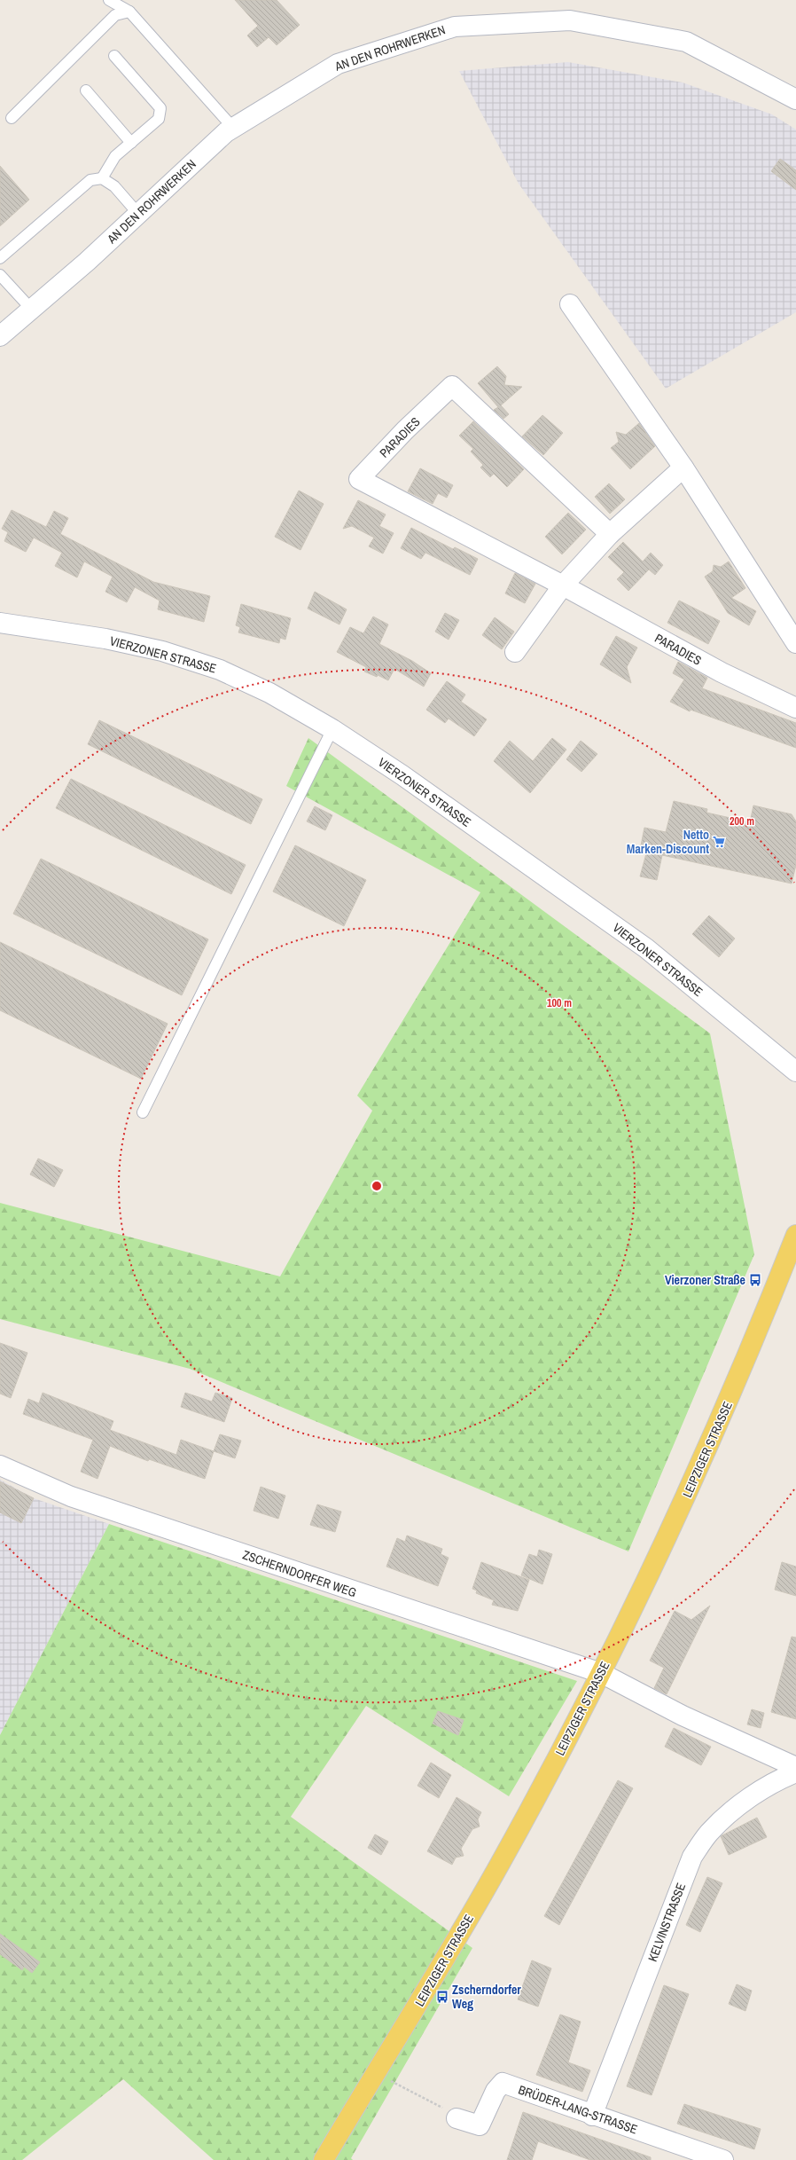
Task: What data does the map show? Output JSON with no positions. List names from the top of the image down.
{
  "streets": {
    "main road": ["LEIPZIGER STRASSE"],
    "street": [
      "AN DEN ROHRWERKEN",
      "PARADIES",
      "VIERZONER STRASSE",
      "ZSCHERNDORFER WEG",
      "KELVINSTRASSE",
      "BRÜDER-LANG-STRASSE"
    ]
  },
  "crossings": [
    ["LEIPZIGER STRASSE", "ZSCHERNDORFER WEG"],
    ["KELVINSTRASSE", "BRÜDER-LANG-STRASSE"]
  ],
  "places": {
    "supermarket": ["Netto Marken-Discount"],
    "bus stop": ["Vierzoner Straße", "Zscherndorfer Weg"]
  },
  "rings": ["200 m", "100 m"]
}
